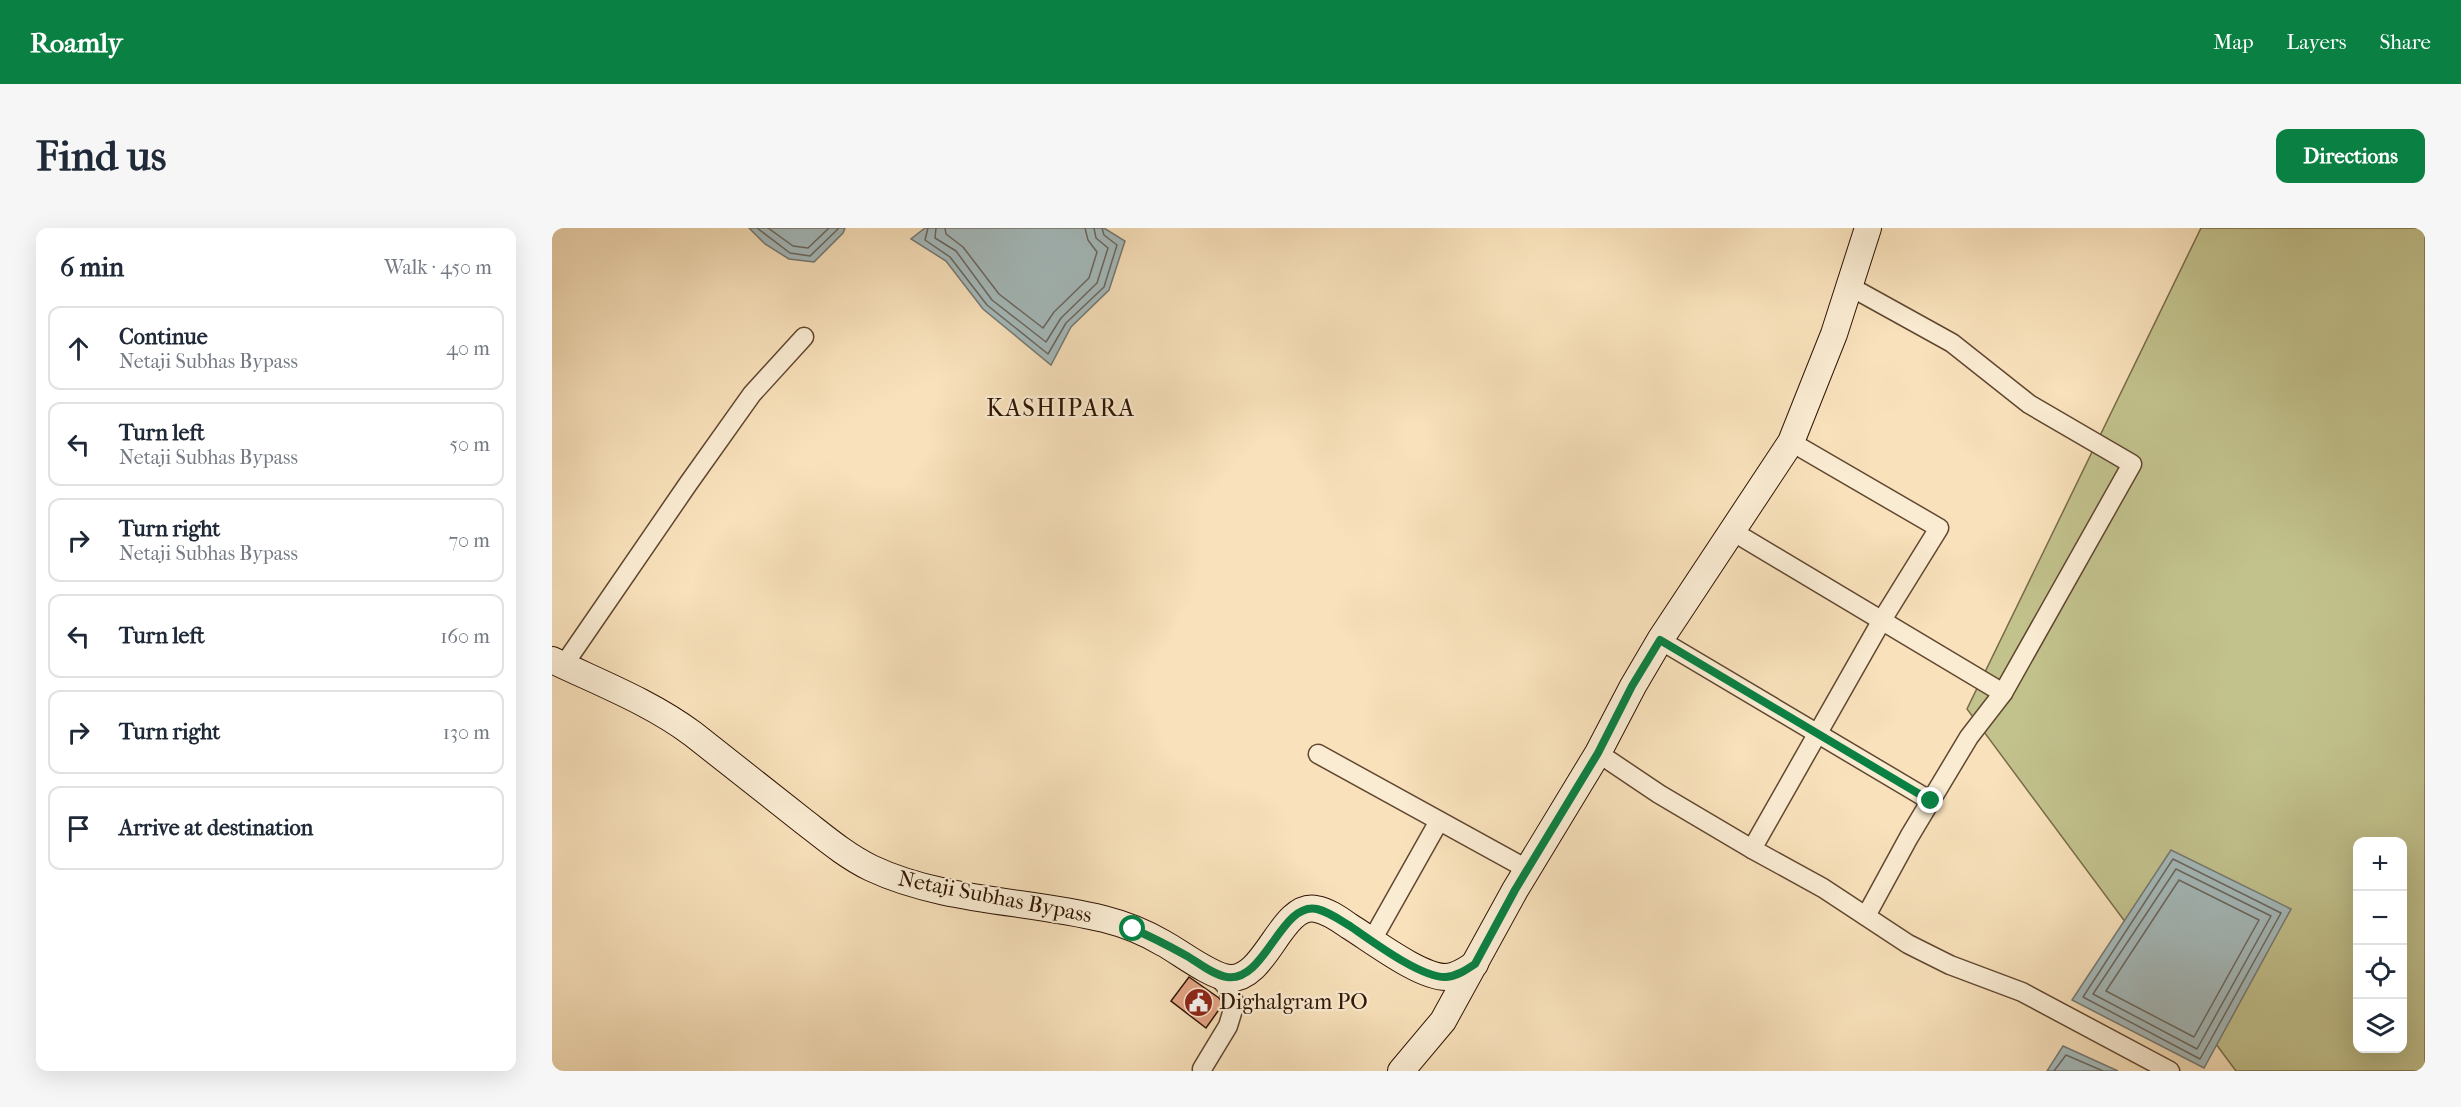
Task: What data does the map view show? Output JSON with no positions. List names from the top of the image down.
{
  "streets": {
    "street": ["Netaji Subhas Bypass"]
  },
  "districts": ["KASHIPARA"],
  "places": {
    "public building": ["Dighalgram PO"]
  },
  "page": {
    "header": "Roamly",
    "nav": ["Map", "Layers", "Share"],
    "buttons": "Directions",
    "title": "Find us",
    "heading": ["6 min", "Walk · 450 m"],
    "list": [
      ["Continue", "Netaji Subhas Bypass", "40 m"],
      ["Turn left", "Netaji Subhas Bypass", "50 m"],
      ["Turn right", "Netaji Subhas Bypass", "70 m"],
      ["Turn left", "160 m"],
      ["Turn right", "130 m"],
      "Arrive at destination"
    ],
    "map_buttons": ["+", "−"]
  }
}
